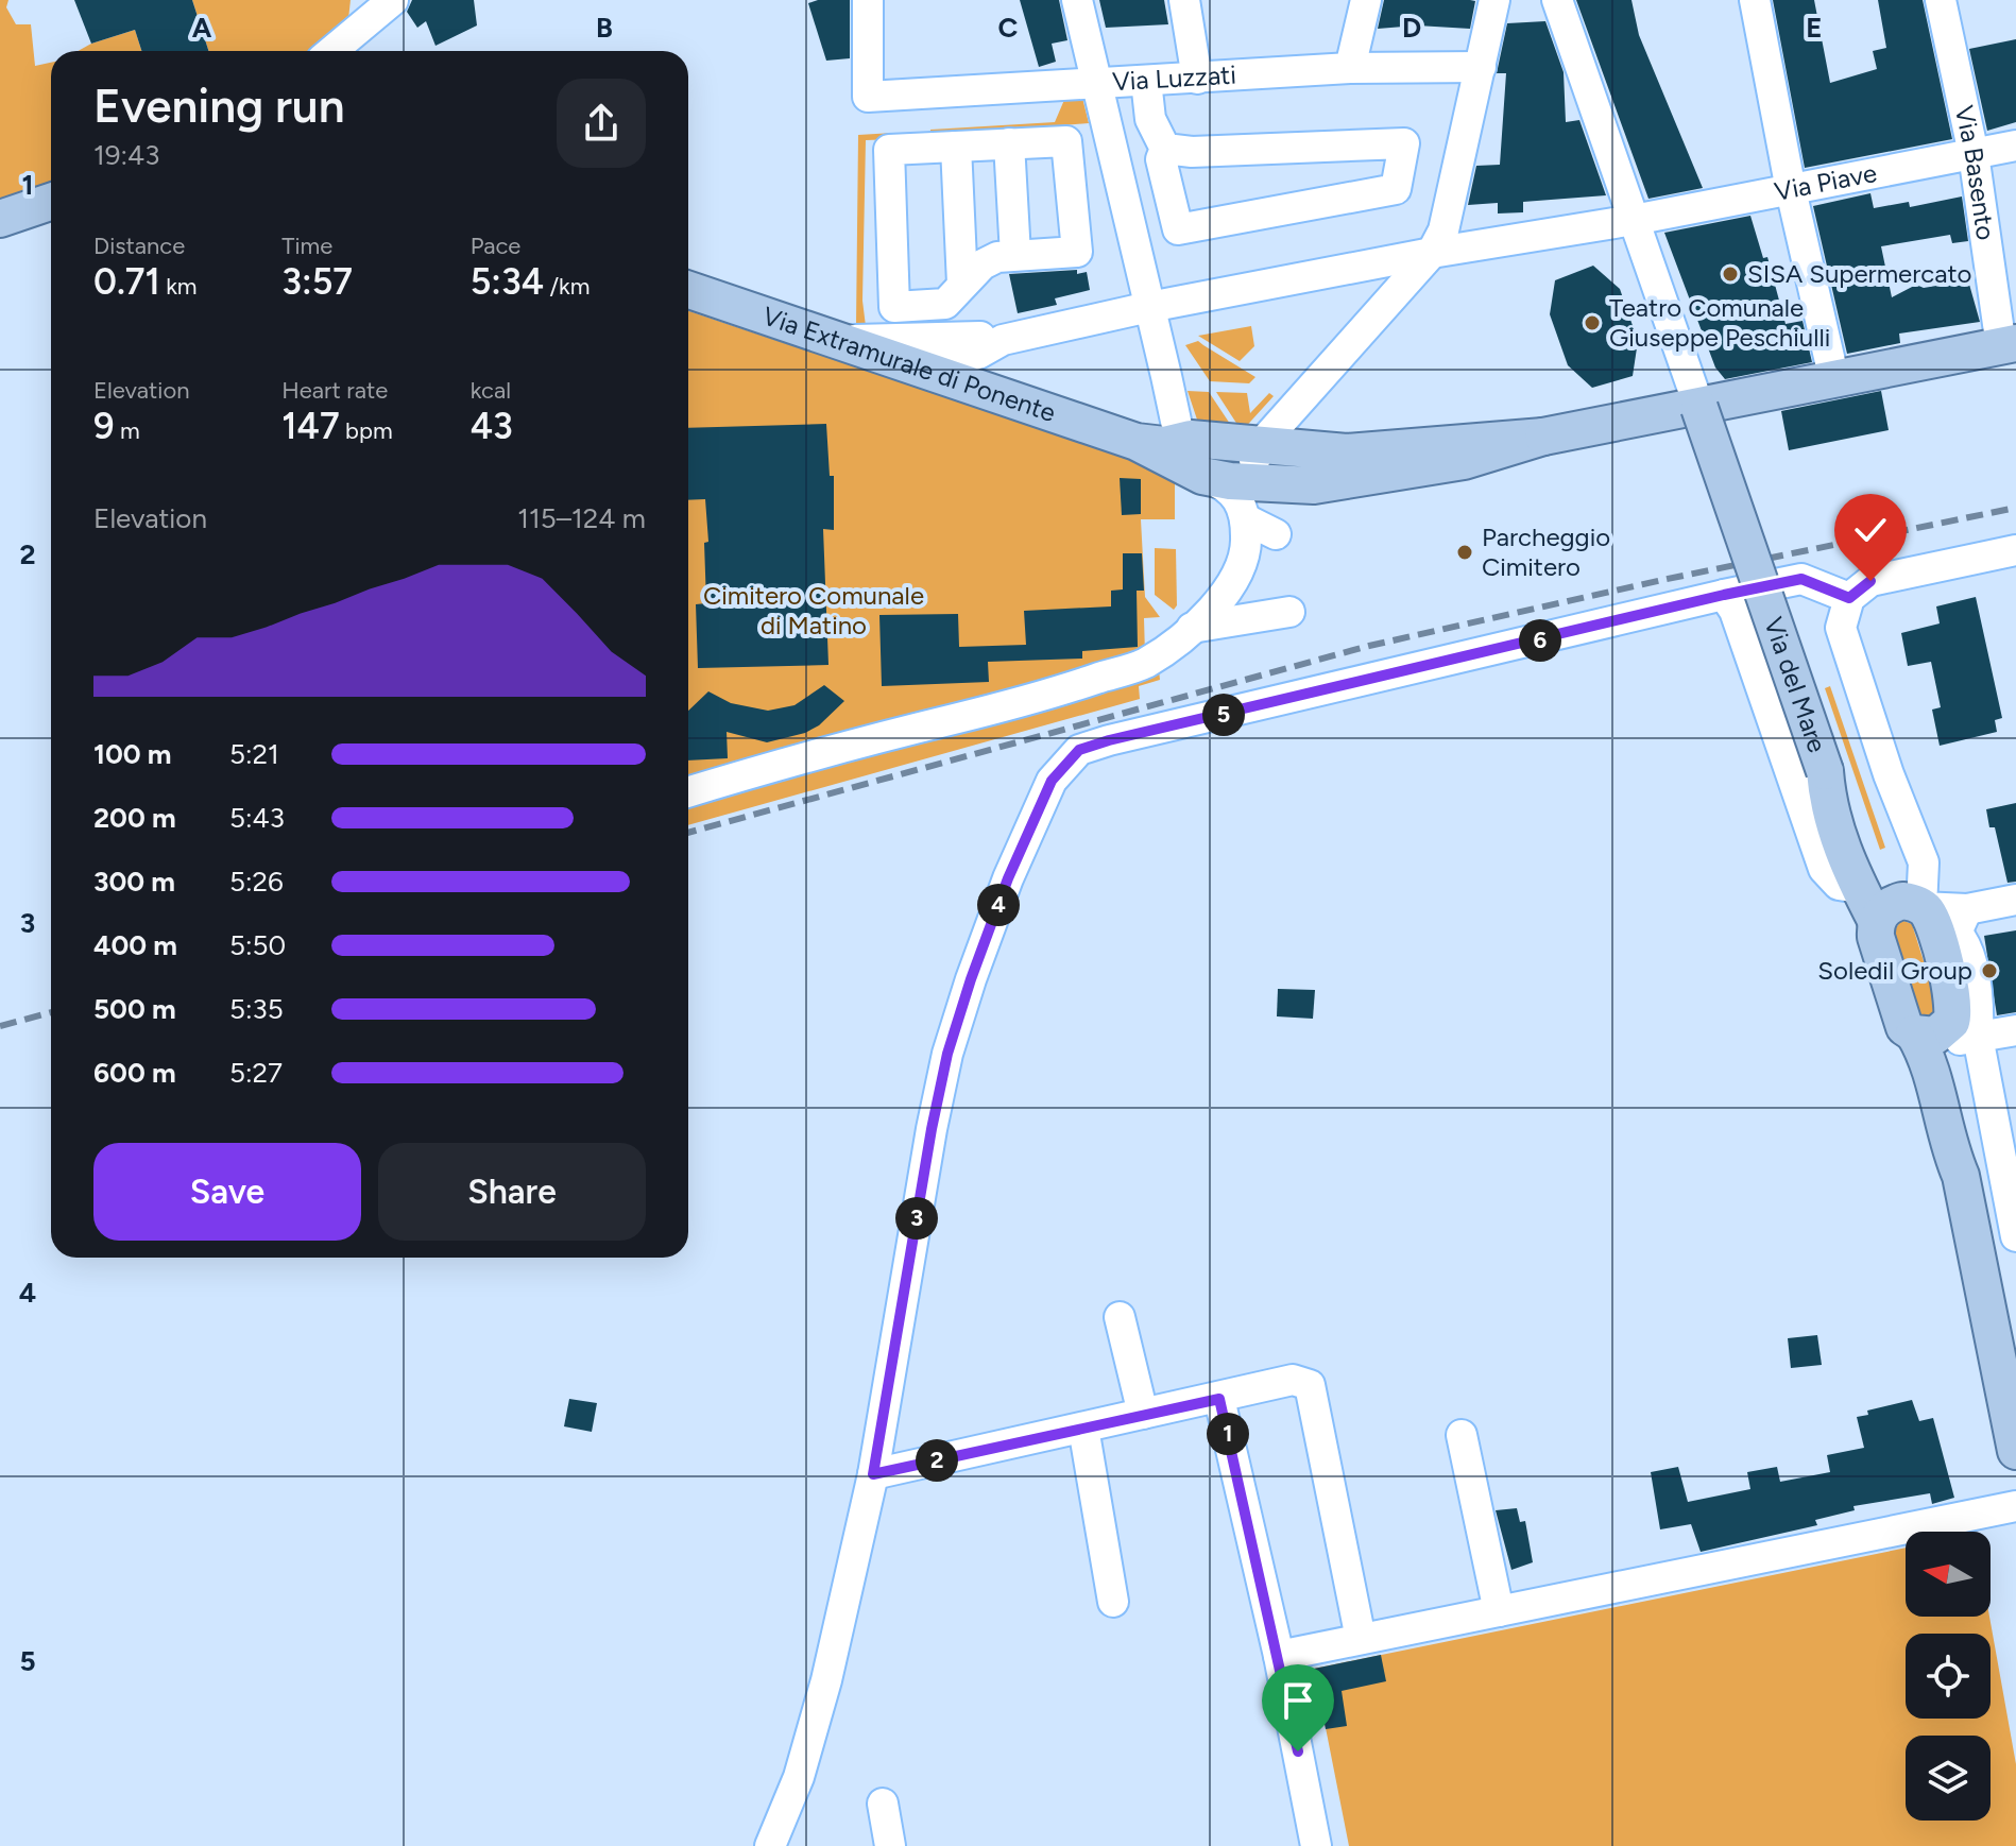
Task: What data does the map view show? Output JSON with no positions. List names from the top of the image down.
{
  "streets": {
    "main road": ["Via Extramurale di Ponente", "Via del Mare"],
    "street": ["Via Luzzati", "Via Basento", "Via Piave"]
  },
  "crossings": [
    ["Via Basento", "Via Piave"],
    ["Via Basento", "Via Extramurale di Ponente"],
    ["Via Piave", "Via Extramurale di Ponente"],
    ["Via Extramurale di Ponente", "Via del Mare"]
  ],
  "parks": ["Cimitero Comunale di Matino"],
  "places": [
    "SISA Supermercato",
    "Teatro Comunale Giuseppe Peschiulli",
    "Parcheggio Cimitero",
    "Soledil Group"
  ],
  "north": "left",
  "page": {
    "heading": ["Evening run", "19:43"],
    "stats": [
      ["Distance", "0.71 km"],
      ["Time", "3:57"],
      ["Pace", "5:34 /km"],
      ["Elevation", "9 m"],
      ["Heart rate", "147 bpm"],
      ["kcal", "43"]
    ],
    "chart": ["Elevation", "115–124 m"],
    "pins": [
      "6",
      "5",
      "4",
      "3",
      "1",
      "2"
    ],
    "list": [
      {
        "name": "100 m",
        "note": "5:21"
      },
      {
        "name": "200 m",
        "note": "5:43"
      },
      {
        "name": "300 m",
        "note": "5:26"
      },
      {
        "name": "400 m",
        "note": "5:50"
      },
      {
        "name": "500 m",
        "note": "5:35"
      },
      {
        "name": "600 m",
        "note": "5:27"
      }
    ],
    "buttons": ["Save", "Share"]
  },
  "grid": {
    "columns": [
      "A",
      "B",
      "C",
      "D",
      "E"
    ],
    "rows": [
      "1",
      "2",
      "3",
      "4",
      "5"
    ]
  }
}
